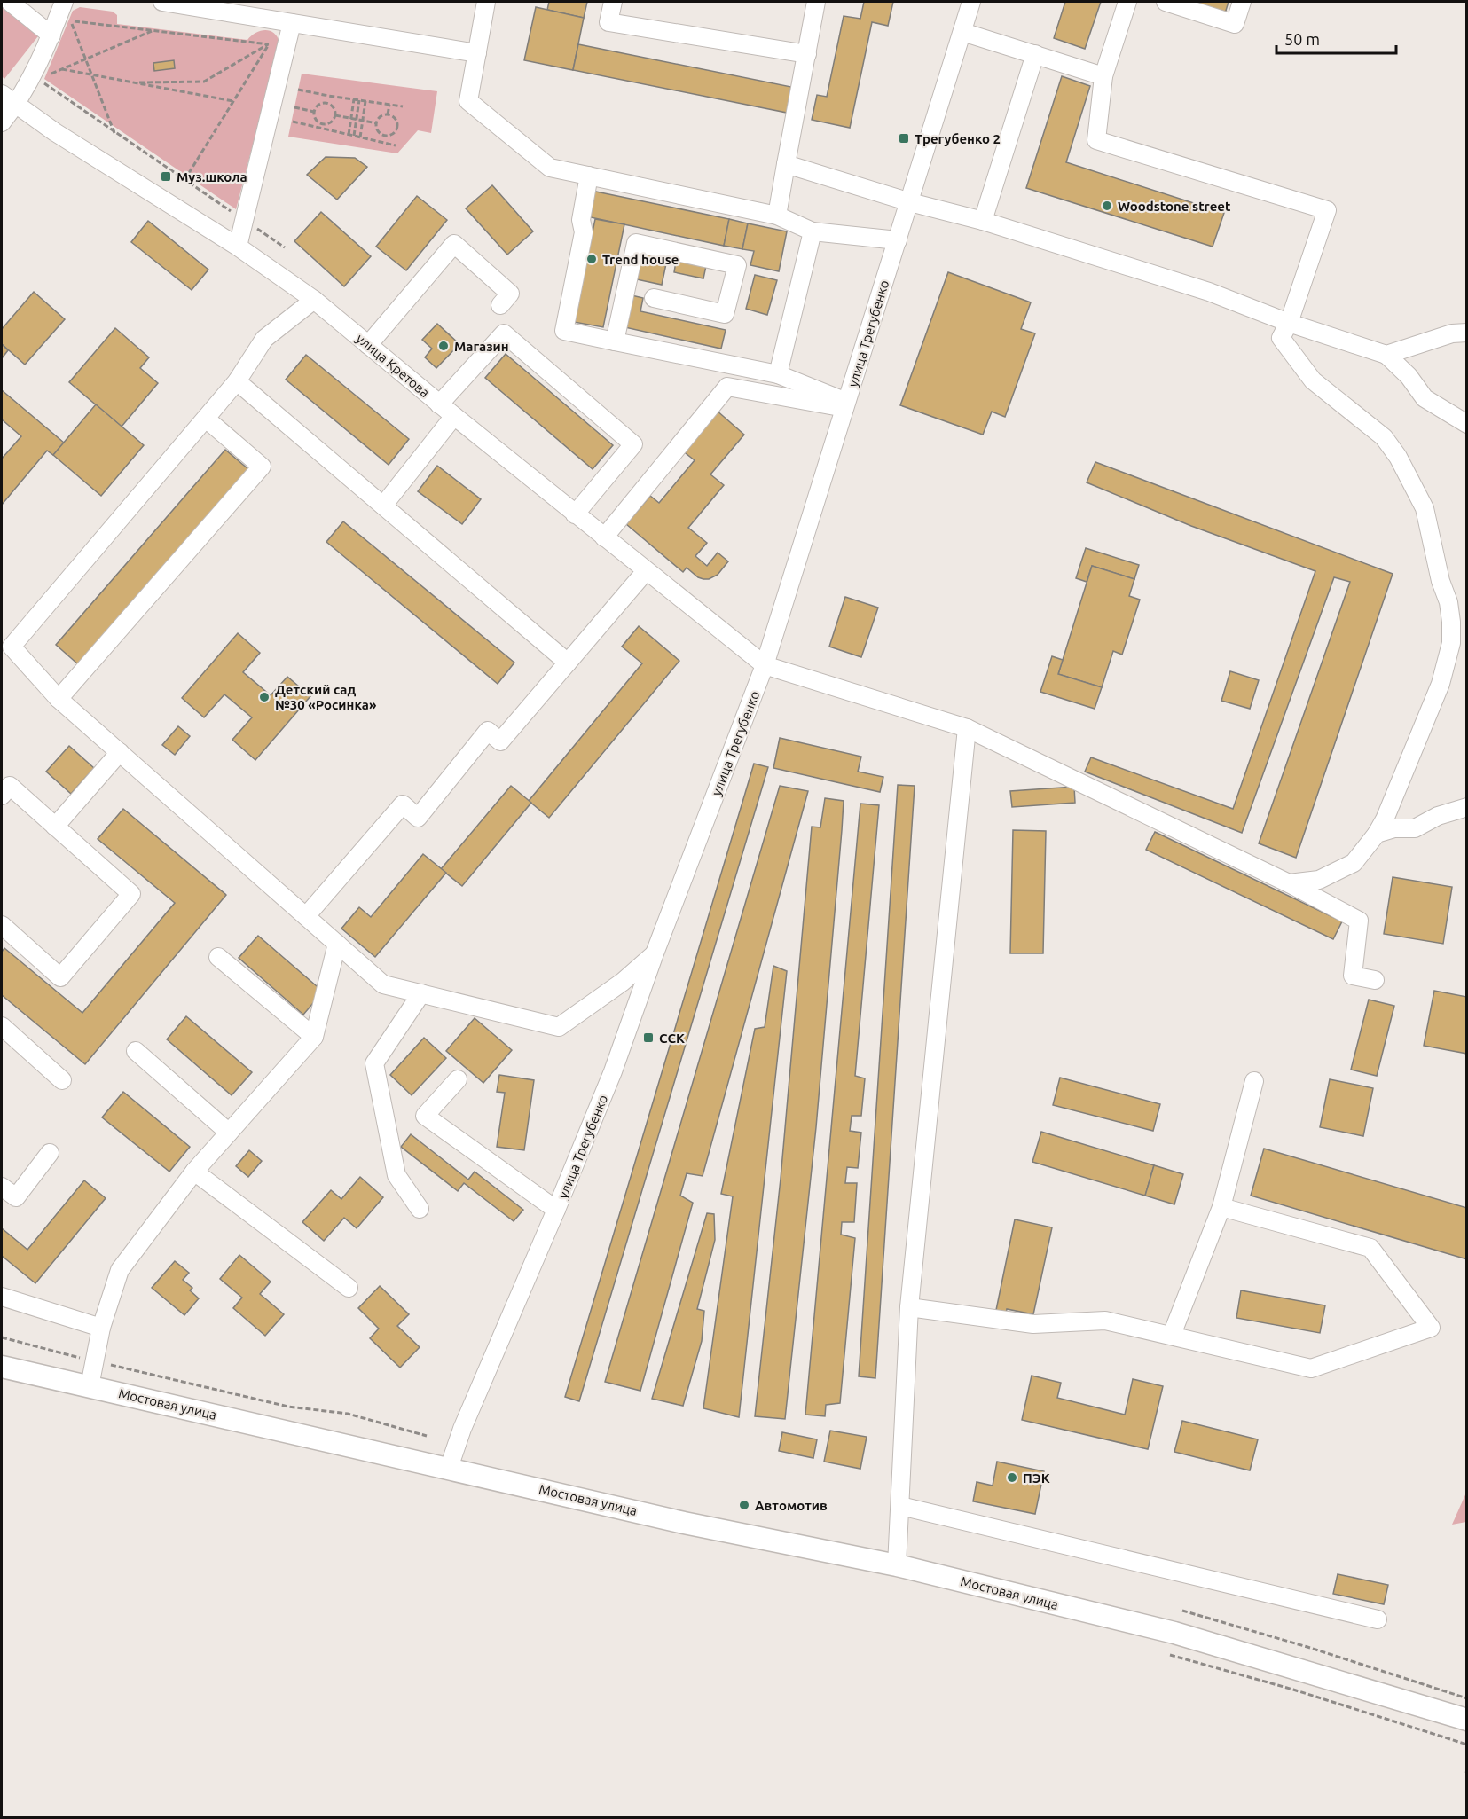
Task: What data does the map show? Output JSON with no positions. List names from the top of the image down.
{
  "streets": {
    "main road": ["Мостовая улица"],
    "street": ["улица Трегубенко", "улица Кретова"]
  },
  "crossings": [
    ["улица Трегубенко", "улица Кретова"],
    ["улица Трегубенко", "Мостовая улица"]
  ],
  "places": {
    "transit": ["Трегубенко 2", "Муз.школа", "ССК"],
    "other": [
      "Woodstone street",
      "Trend house",
      "Магазин",
      "Детский сад №30 «Росинка»",
      "ПЭК",
      "Автомотив"
    ]
  },
  "scale_bar": "50 m"
}
